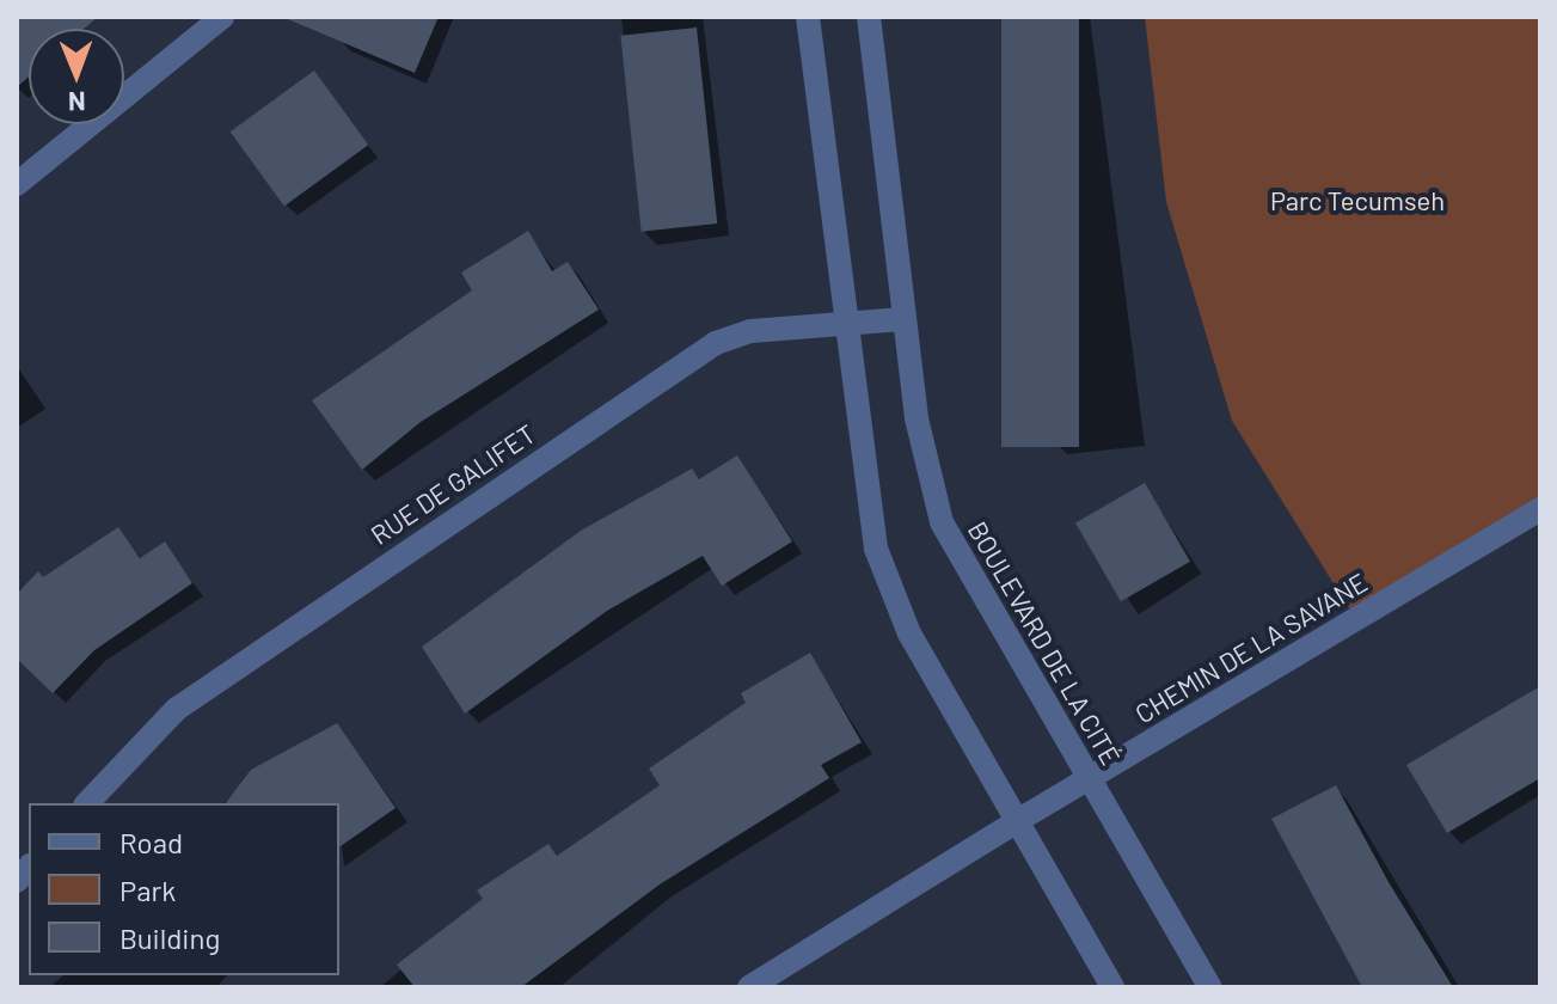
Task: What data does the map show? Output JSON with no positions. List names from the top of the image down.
{
  "streets": {
    "street": ["RUE DE GALIFET", "BOULEVARD DE LA CITÉ", "CHEMIN DE LA SAVANE"]
  },
  "crossings": [
    ["RUE DE GALIFET", "BOULEVARD DE LA CITÉ"],
    ["BOULEVARD DE LA CITÉ", "CHEMIN DE LA SAVANE"]
  ],
  "parks": ["Parc Tecumseh"],
  "legend": ["Road", "Park", "Building"],
  "north": "bottom"
}
